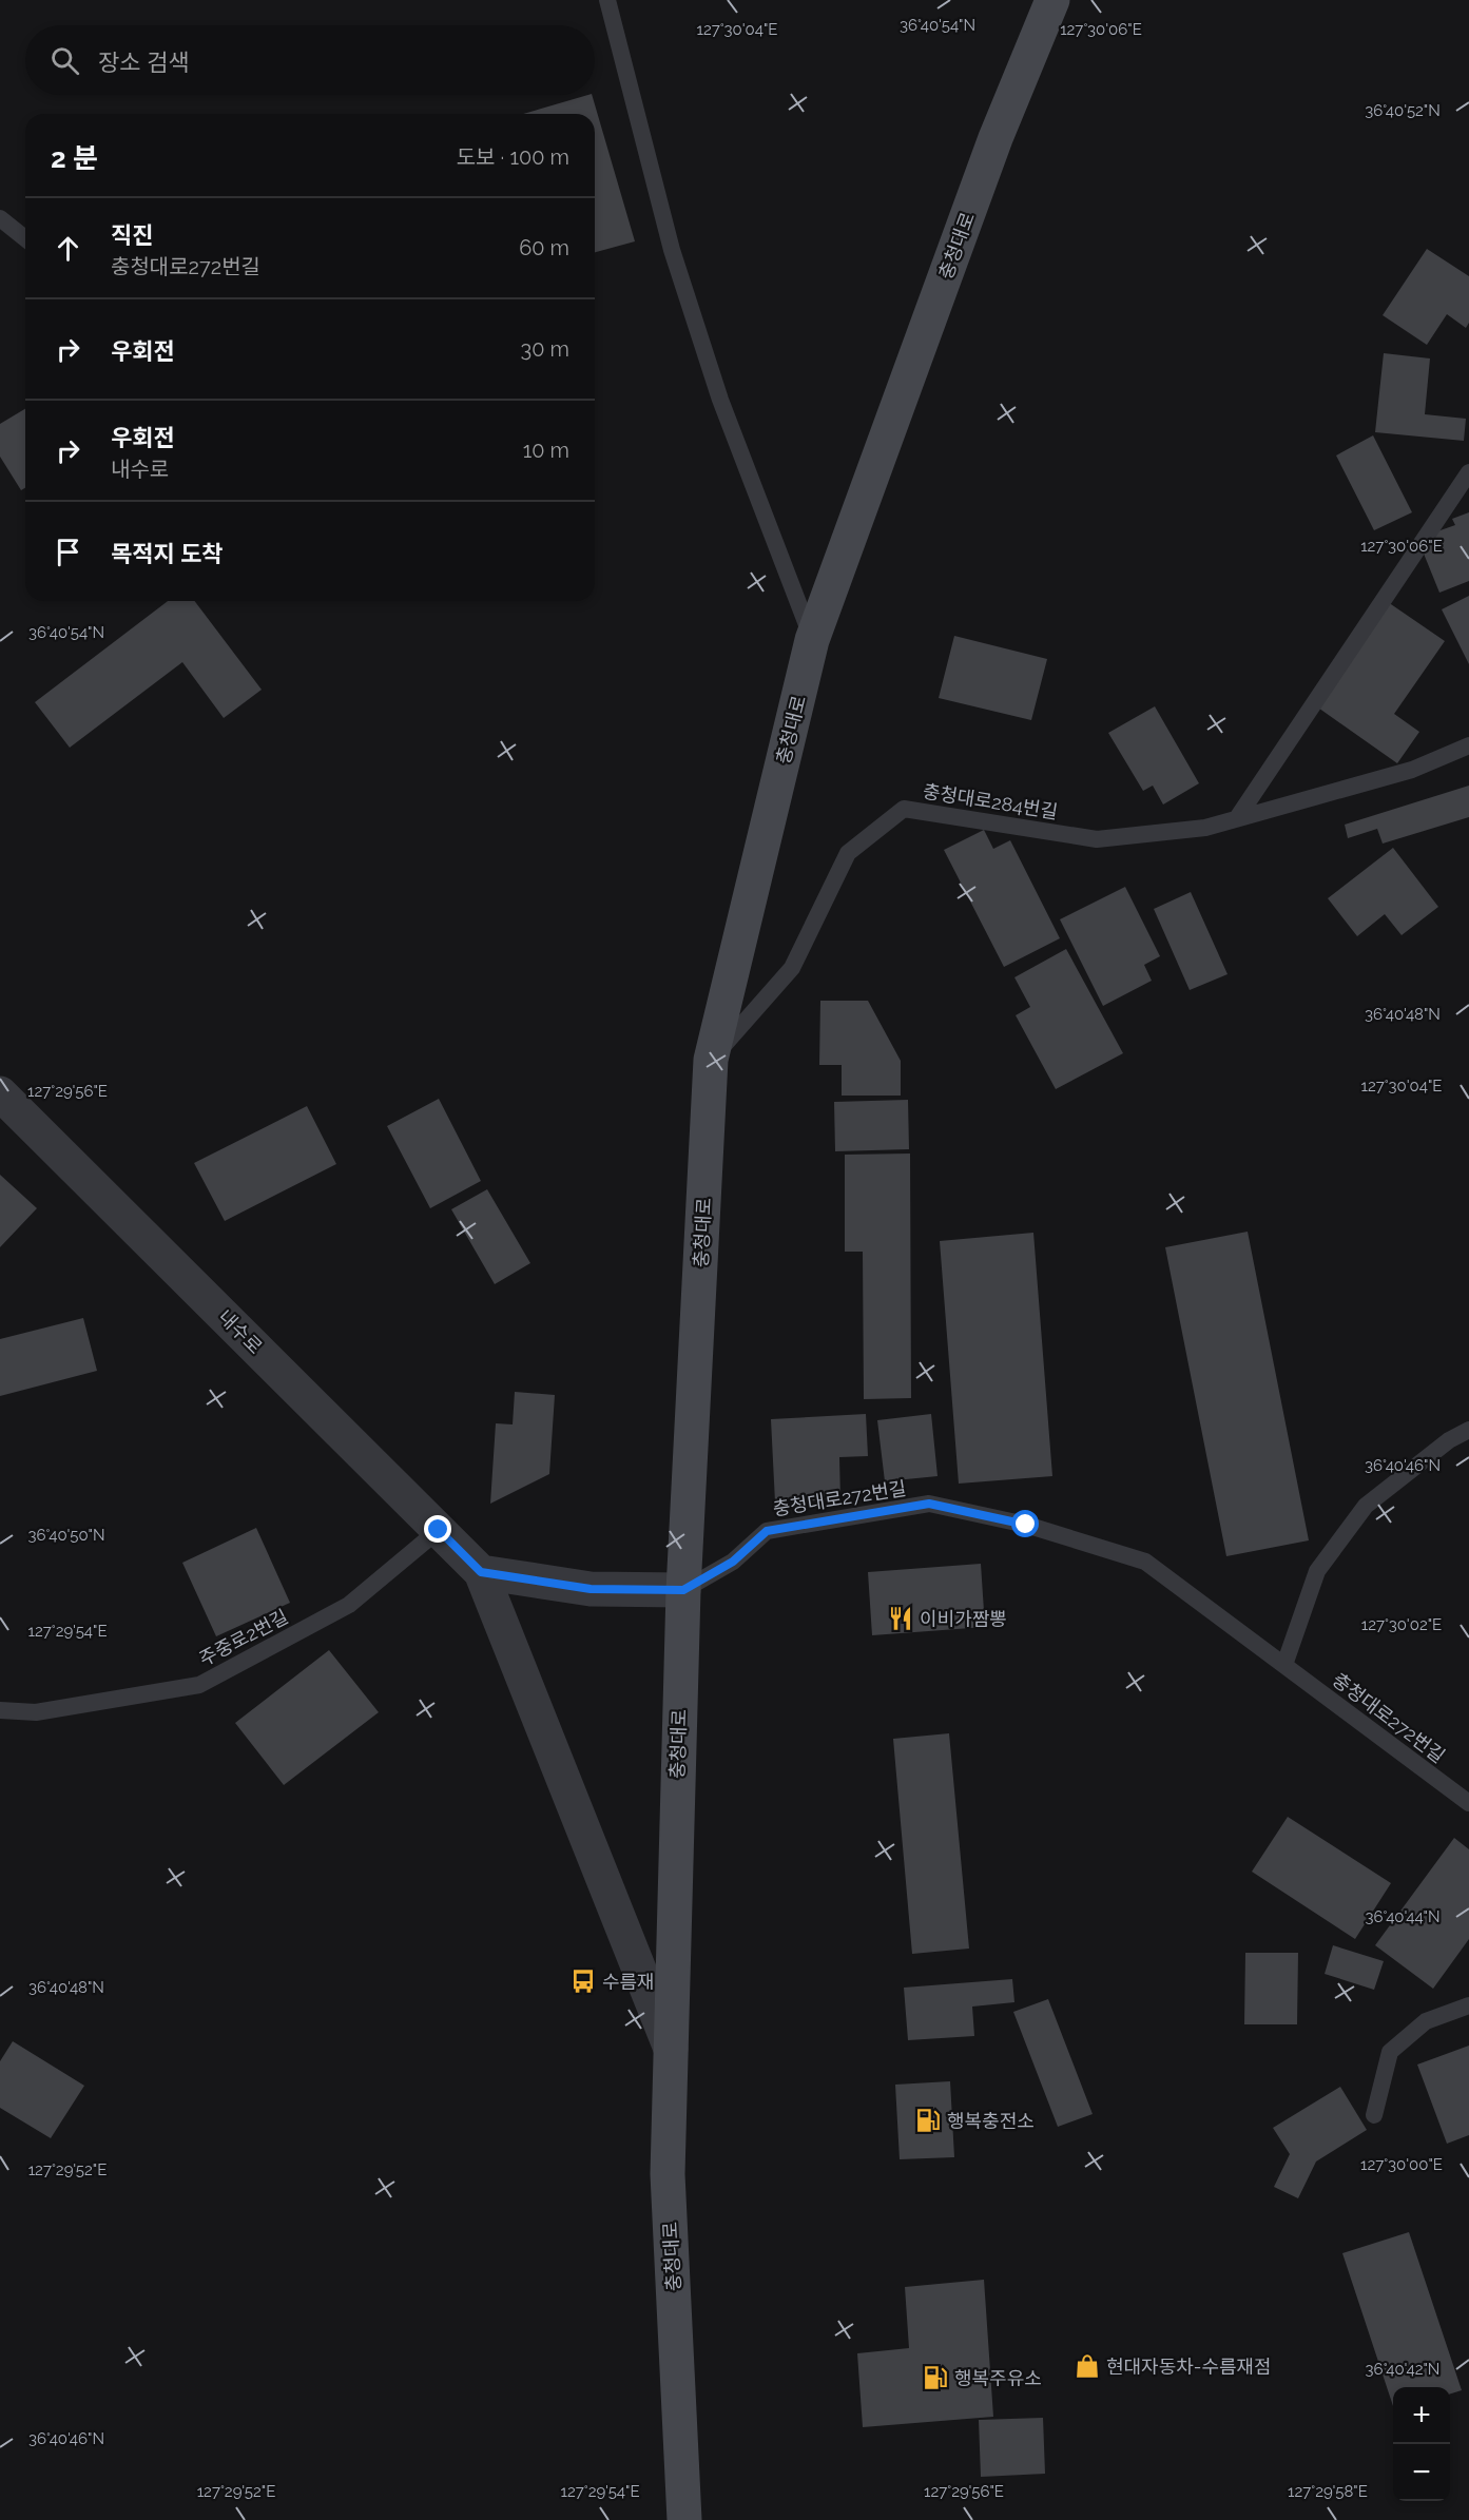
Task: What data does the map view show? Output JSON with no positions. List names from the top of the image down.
{
  "streets": {
    "main road": ["충청대로"],
    "street": ["내수로"],
    "lane": ["충청대로284번길", "충청대로272번길", "주중로2번길"]
  },
  "crossings": [
    ["충청대로", "충청대로284번길"],
    ["충청대로", "충청대로272번길"],
    ["내수로", "주중로2번길"]
  ],
  "places": {
    "restaurant": ["이비가짬뽕"],
    "bus stop": ["수름재"],
    "fuel station": ["행복충전소", "행복주유소"],
    "shop": ["현대자동차-수름재점"]
  },
  "page": {
    "search": "장소 검색",
    "heading": ["2 분", "도보 · 100 m"],
    "list": [
      ["직진", "충청대로272번길", "60 m"],
      ["우회전", "30 m"],
      ["우회전", "내수로", "10 m"],
      "목적지 도착"
    ],
    "map_buttons": ["+", "−"]
  },
  "coordinates": [
    "36°40'54\"N",
    "127°30'04\"E",
    "127°30'06\"E",
    "36°40'52\"N",
    "36°40'48\"N",
    "127°29'56\"E",
    "36°40'46\"N",
    "36°40'50\"N",
    "127°30'02\"E",
    "127°29'54\"E",
    "36°40'44\"N",
    "127°30'00\"E",
    "127°29'52\"E",
    "36°40'42\"N",
    "127°29'58\"E"
  ]
}
